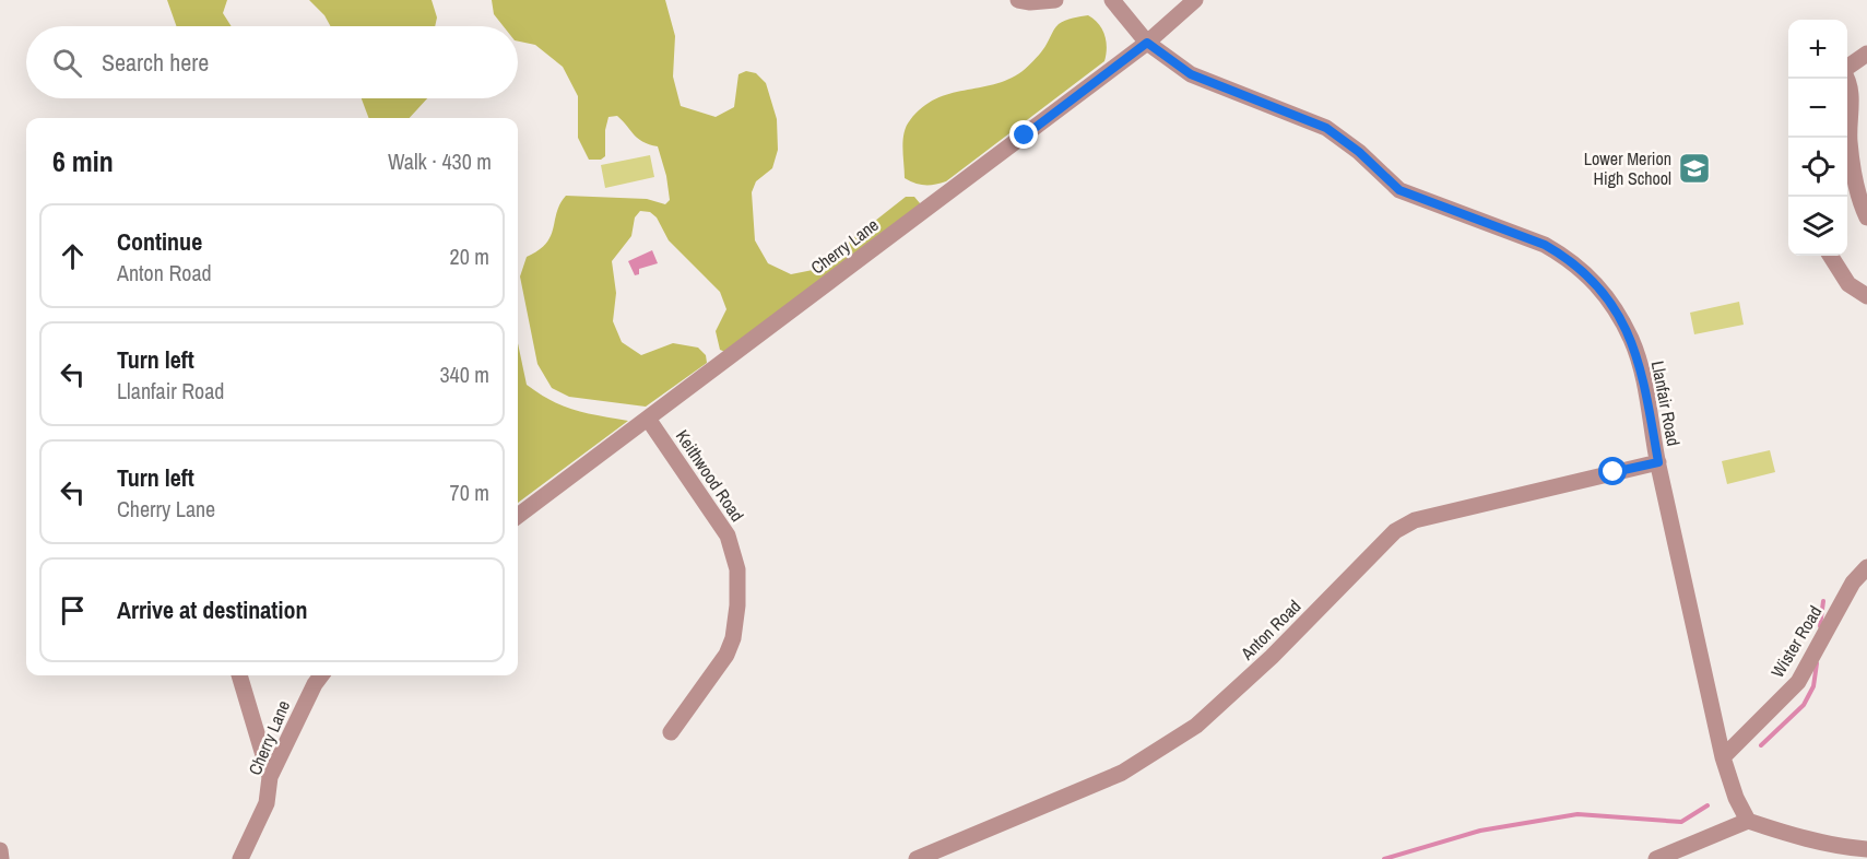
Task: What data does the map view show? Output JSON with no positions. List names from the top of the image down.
{
  "streets": {
    "street": [
      "Cherry Lane",
      "Llanfair Road",
      "Keithwood Road",
      "Anton Road",
      "Wister Road"
    ]
  },
  "crossings": [
    ["Cherry Lane", "Llanfair Road"],
    ["Cherry Lane", "Keithwood Road"],
    ["Llanfair Road", "Anton Road"],
    ["Llanfair Road", "Wister Road"]
  ],
  "places": {
    "school or university": ["Lower Merion High School"]
  },
  "page": {
    "map_buttons": ["+", "−"],
    "search": "Search here",
    "heading": ["6 min", "Walk · 430 m"],
    "list": [
      ["Continue", "Anton Road", "20 m"],
      ["Turn left", "Llanfair Road", "340 m"],
      ["Turn left", "Cherry Lane", "70 m"],
      "Arrive at destination"
    ]
  }
}
